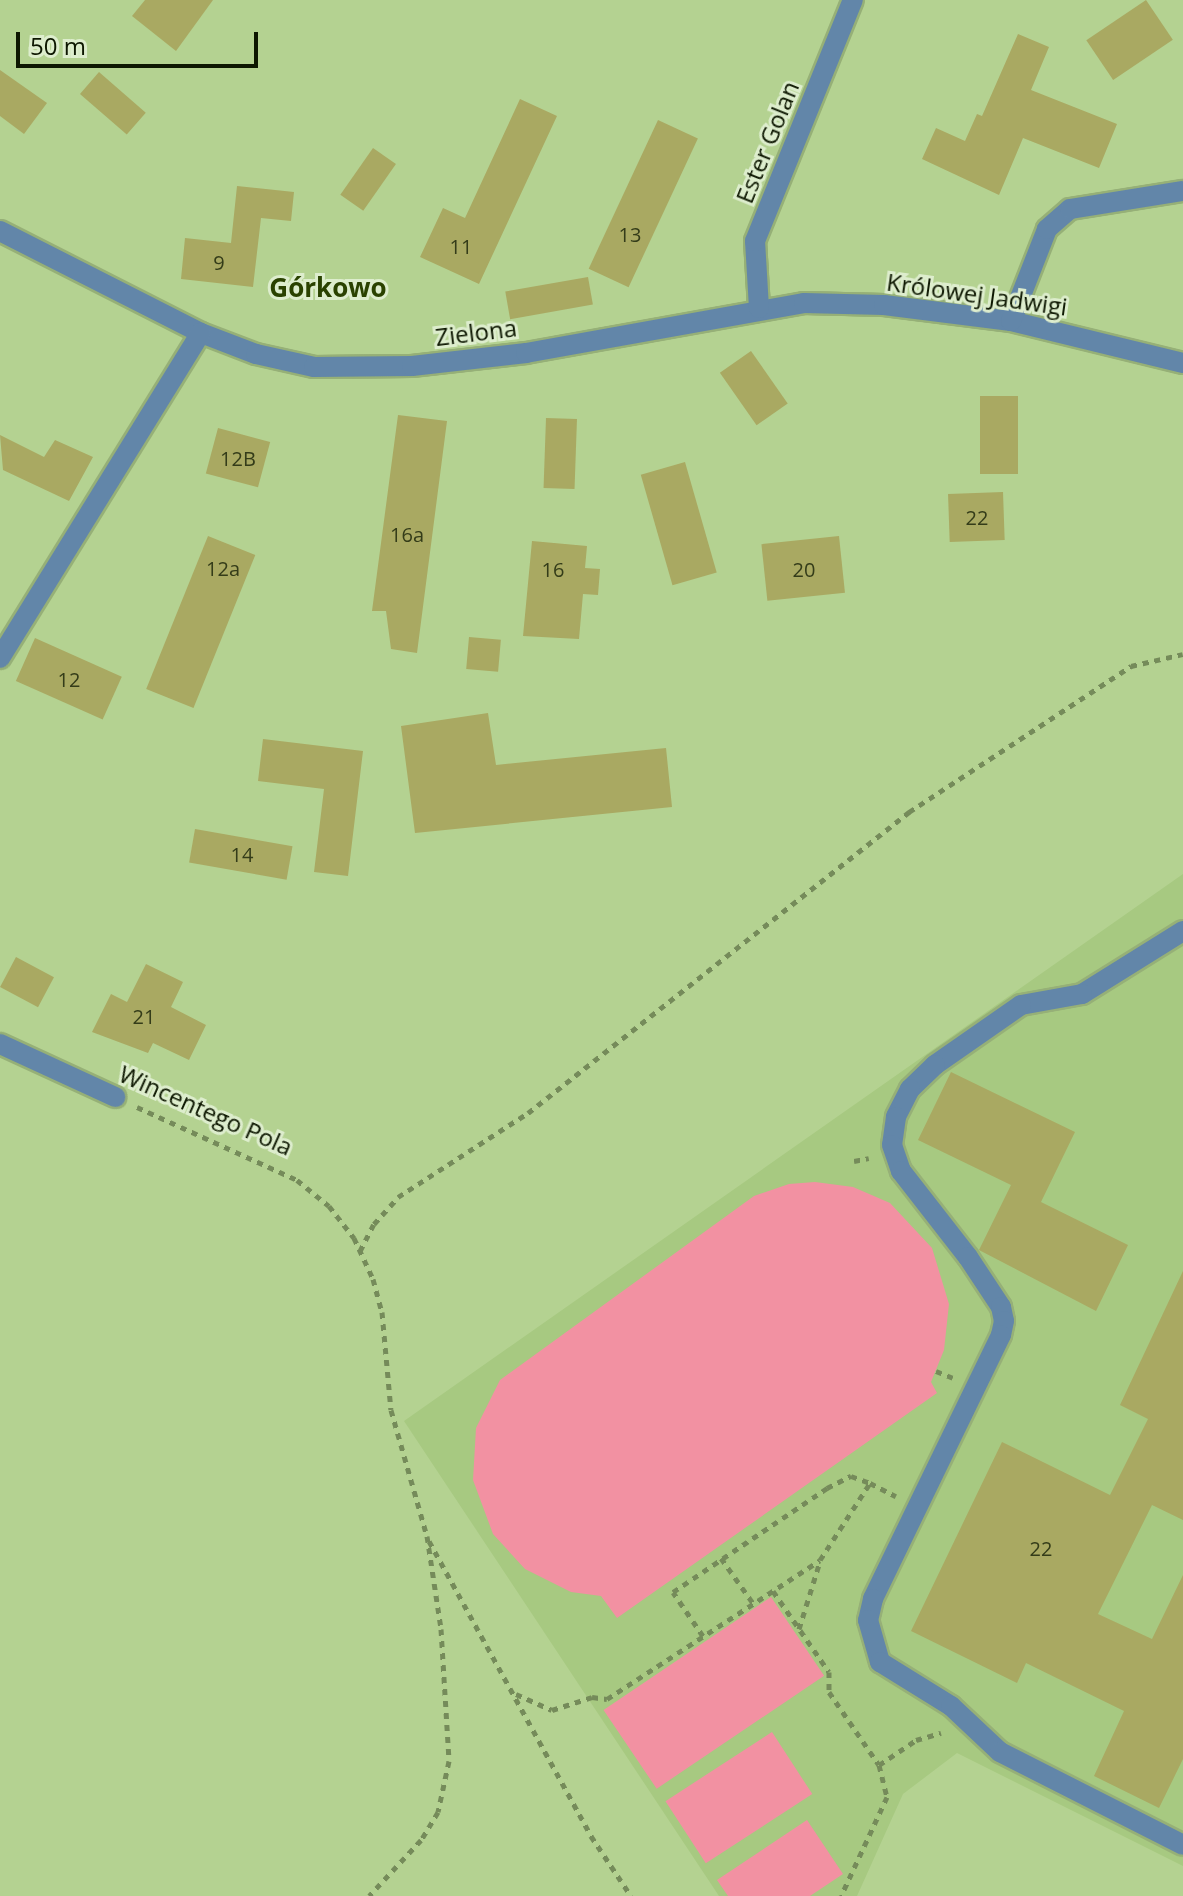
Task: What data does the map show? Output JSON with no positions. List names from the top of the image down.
{
  "streets": {
    "street": [
      "Ester Golan",
      "Królowej Jadwigi",
      "Zielona",
      "Wincentego Pola"
    ]
  },
  "crossings": [
    ["Ester Golan", "Królowej Jadwigi"],
    ["Ester Golan", "Zielona"],
    ["Królowej Jadwigi", "Zielona"]
  ],
  "districts": ["Górkowo"],
  "house_numbers": [
    "13",
    "11",
    "9",
    "12B",
    "22",
    "16a",
    "12a",
    "16",
    "20",
    "12",
    "14",
    "21",
    "22"
  ],
  "scale_bar": "50 m"
}
